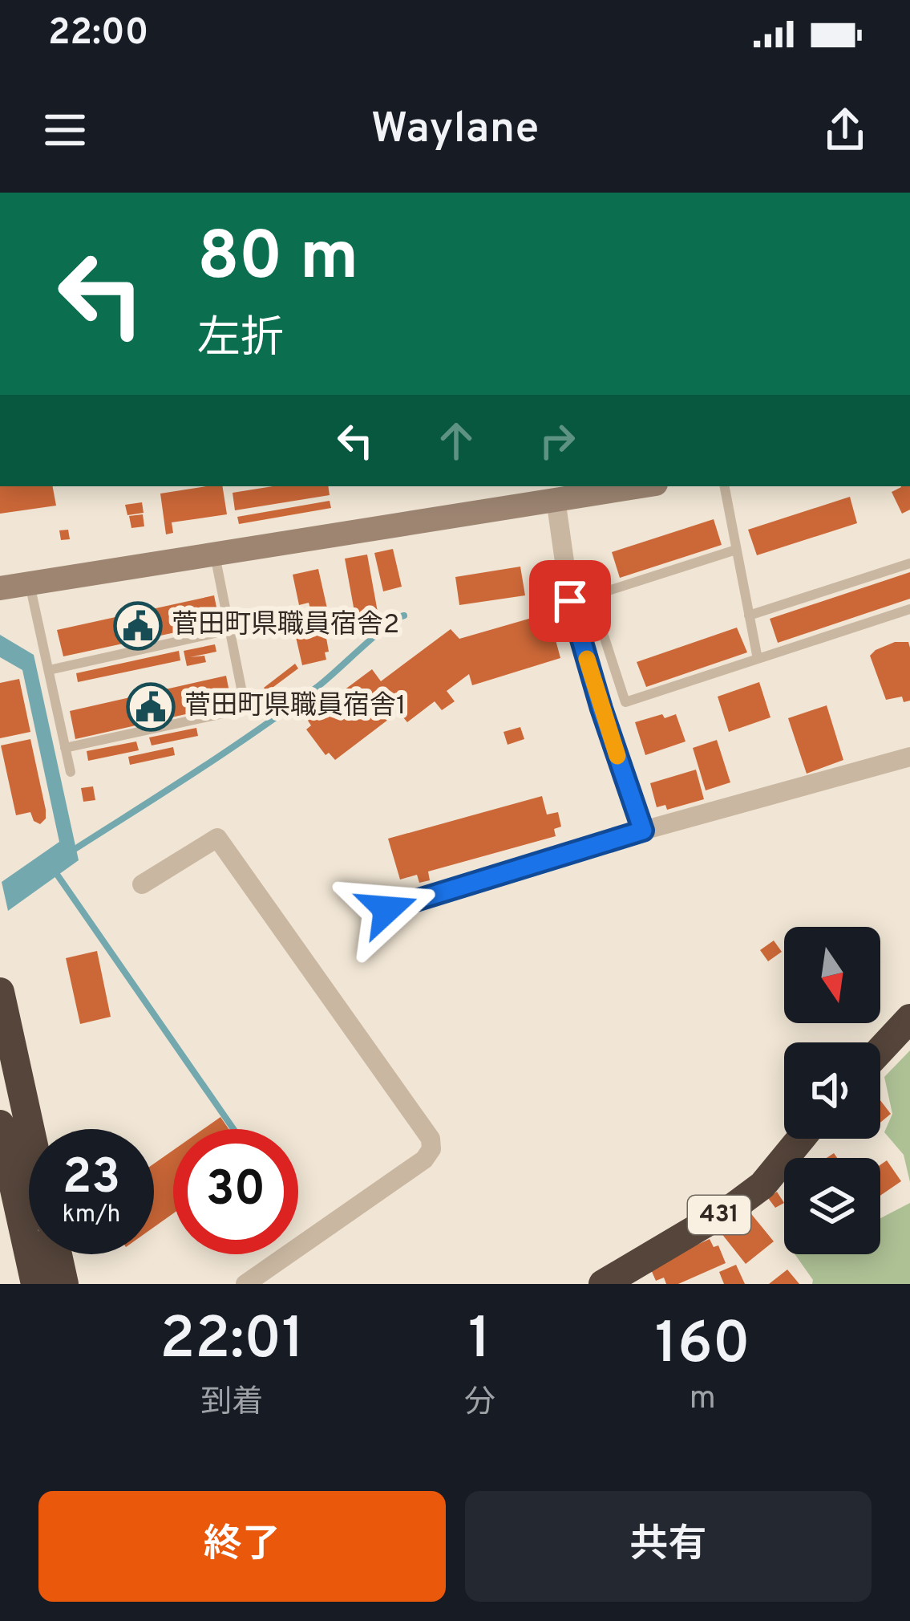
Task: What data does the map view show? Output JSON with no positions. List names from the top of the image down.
{
  "streets": {
    "highway": ["431"]
  },
  "places": {
    "public building": ["菅田町県職員宿舎2", "菅田町県職員宿舎1"]
  },
  "north": "bottom",
  "page": {
    "status": "22:00",
    "header": "Waylane",
    "turn": ["80 m", "左折"],
    "speed": "23 km/h",
    "limit": "30",
    "eta": [
      "22:01",
      "到着",
      "1",
      "分",
      "160",
      "m"
    ],
    "buttons": ["終了", "共有"]
  }
}
